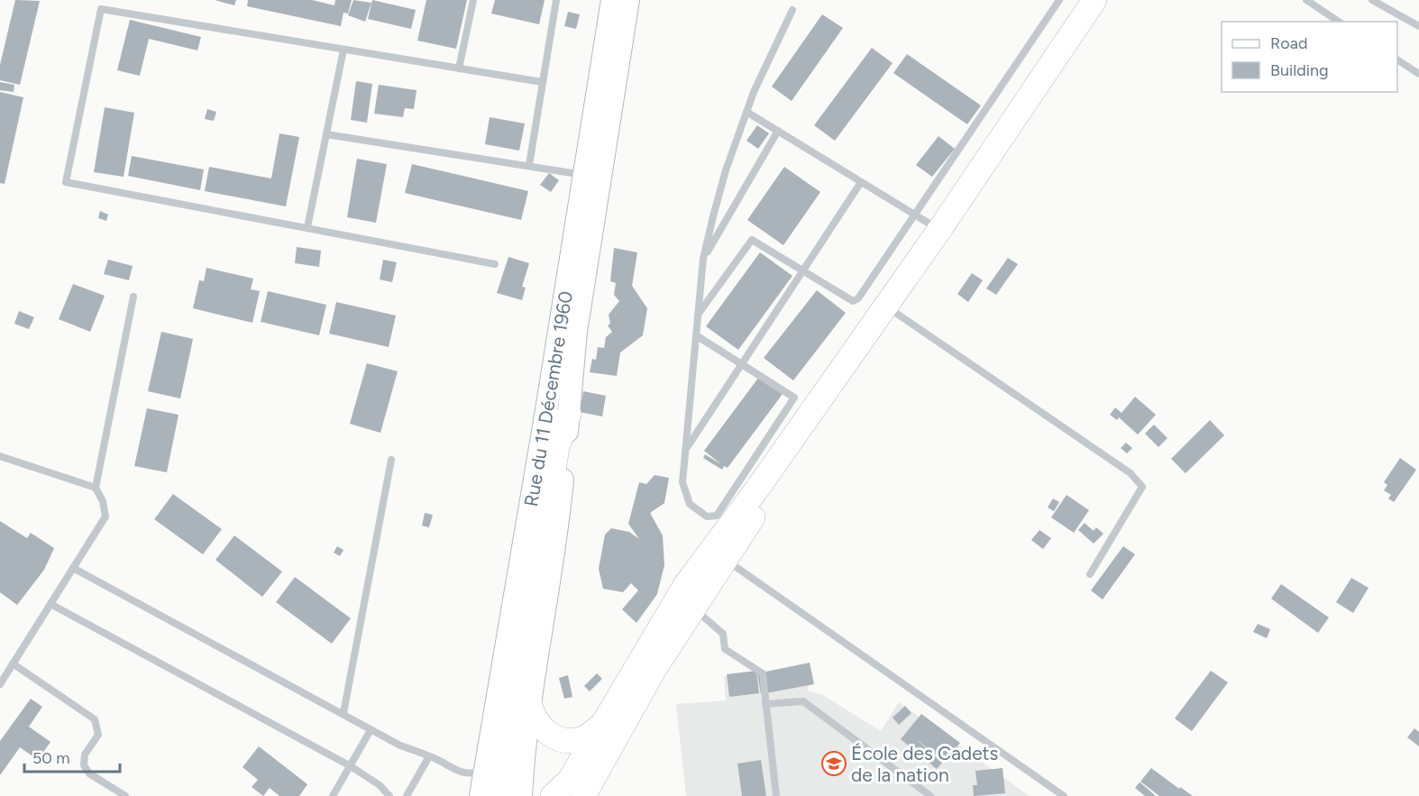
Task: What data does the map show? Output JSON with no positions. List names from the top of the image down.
{
  "streets": {
    "main road": ["Rue du 11 Décembre 1960"]
  },
  "places": {
    "school or university": ["École des Cadets de la nation"]
  },
  "legend": ["Road", "Building"],
  "scale_bar": "50 m"
}
